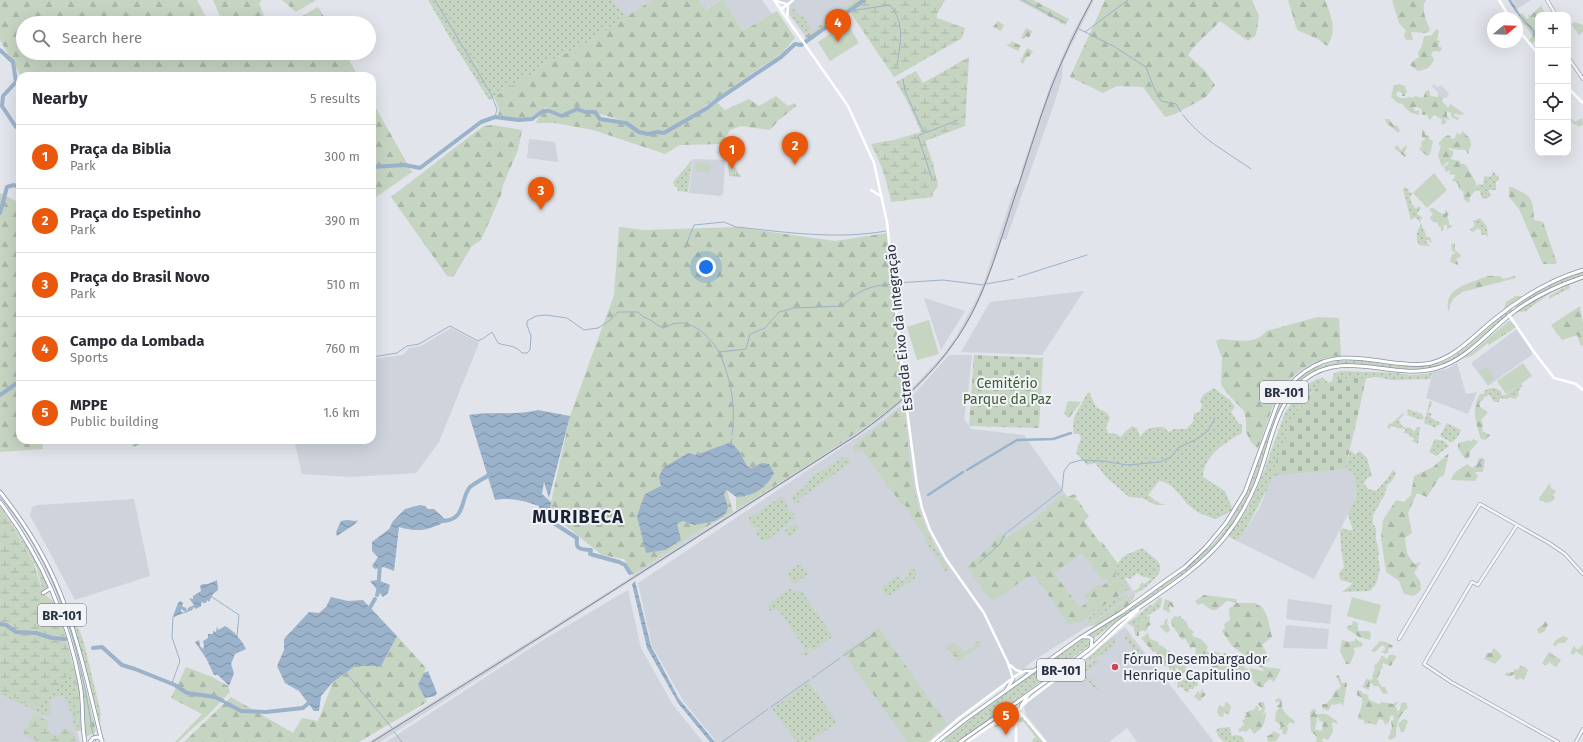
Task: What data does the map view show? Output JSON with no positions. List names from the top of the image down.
{
  "streets": {
    "highway": ["BR-101"],
    "main road": ["Estrada Eixo da Integração"]
  },
  "districts": ["MURIBECA"],
  "parks": ["Cemitério Parque da Paz"],
  "places": ["Fórum Desembargador Henrique Capitulino"],
  "north": "right",
  "page": {
    "pins": [
      "4",
      "2",
      "1",
      "3",
      "5"
    ],
    "map_buttons": ["+", "−"],
    "search": "Search here",
    "heading": ["Nearby", "5 results"],
    "list": [
      {
        "mark": "1",
        "name": "Praça da Biblia",
        "note": "Park",
        "value": "300 m"
      },
      {
        "mark": "2",
        "name": "Praça do Espetinho",
        "note": "Park",
        "value": "390 m"
      },
      {
        "mark": "3",
        "name": "Praça do Brasil Novo",
        "note": "Park",
        "value": "510 m"
      },
      {
        "mark": "4",
        "name": "Campo da Lombada",
        "note": "Sports",
        "value": "760 m"
      },
      {
        "mark": "5",
        "name": "MPPE",
        "note": "Public building",
        "value": "1.6 km"
      }
    ]
  }
}
